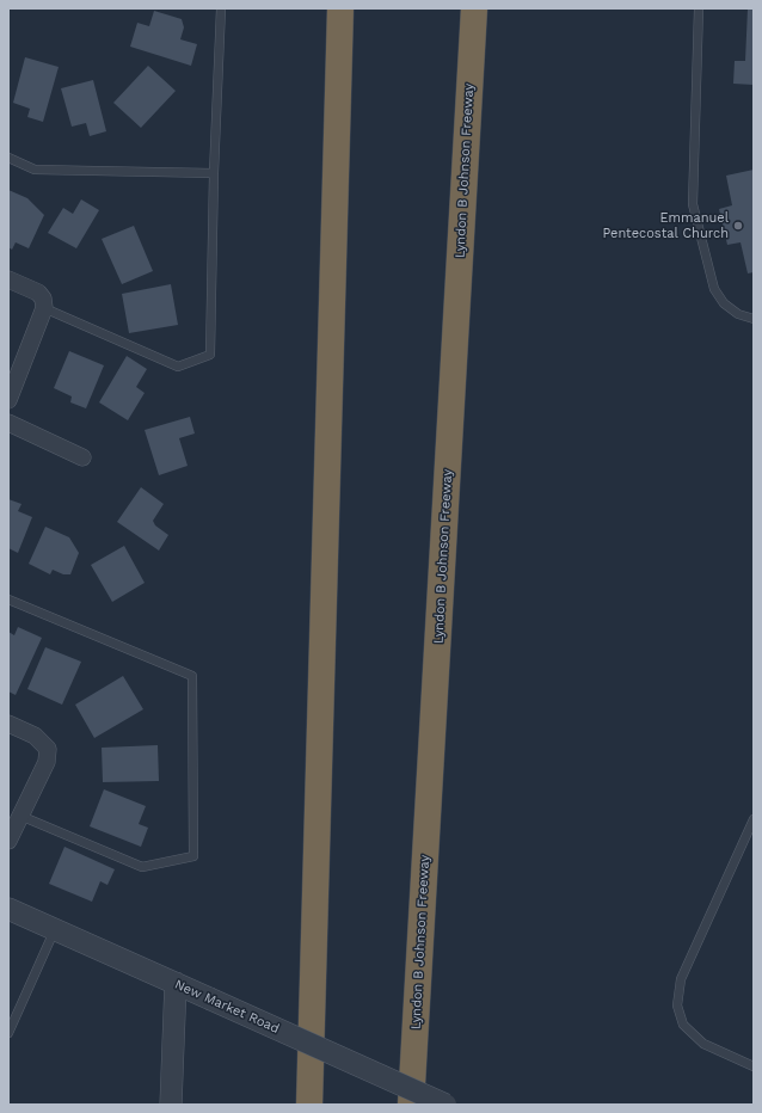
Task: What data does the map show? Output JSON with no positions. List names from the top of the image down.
{
  "streets": {
    "highway": ["Lyndon B Johnson Freeway"],
    "street": ["New Market Road"]
  },
  "places": ["Emmanuel Pentecostal Church"]
}
